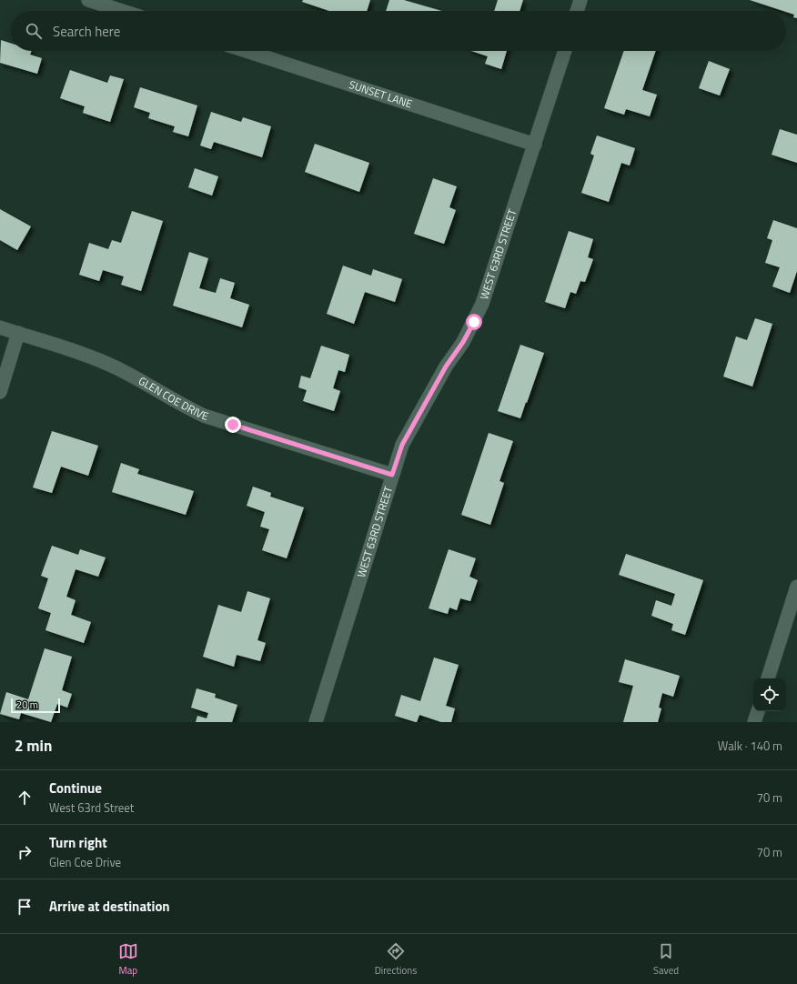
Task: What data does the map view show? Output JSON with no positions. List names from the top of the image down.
{
  "streets": {
    "street": ["SUNSET LANE", "WEST 63RD STREET", "GLEN COE DRIVE"]
  },
  "crossings": [
    ["SUNSET LANE", "WEST 63RD STREET"],
    ["WEST 63RD STREET", "GLEN COE DRIVE"]
  ],
  "scale_bar": "20 m",
  "page": {
    "search": "Search here",
    "scale": "20 m",
    "heading": ["2 min", "Walk · 140 m"],
    "list": [
      ["Continue", "West 63rd Street", "70 m"],
      ["Turn right", "Glen Coe Drive", "70 m"],
      "Arrive at destination"
    ],
    "nav": ["Map", "Directions", "Saved"]
  }
}
